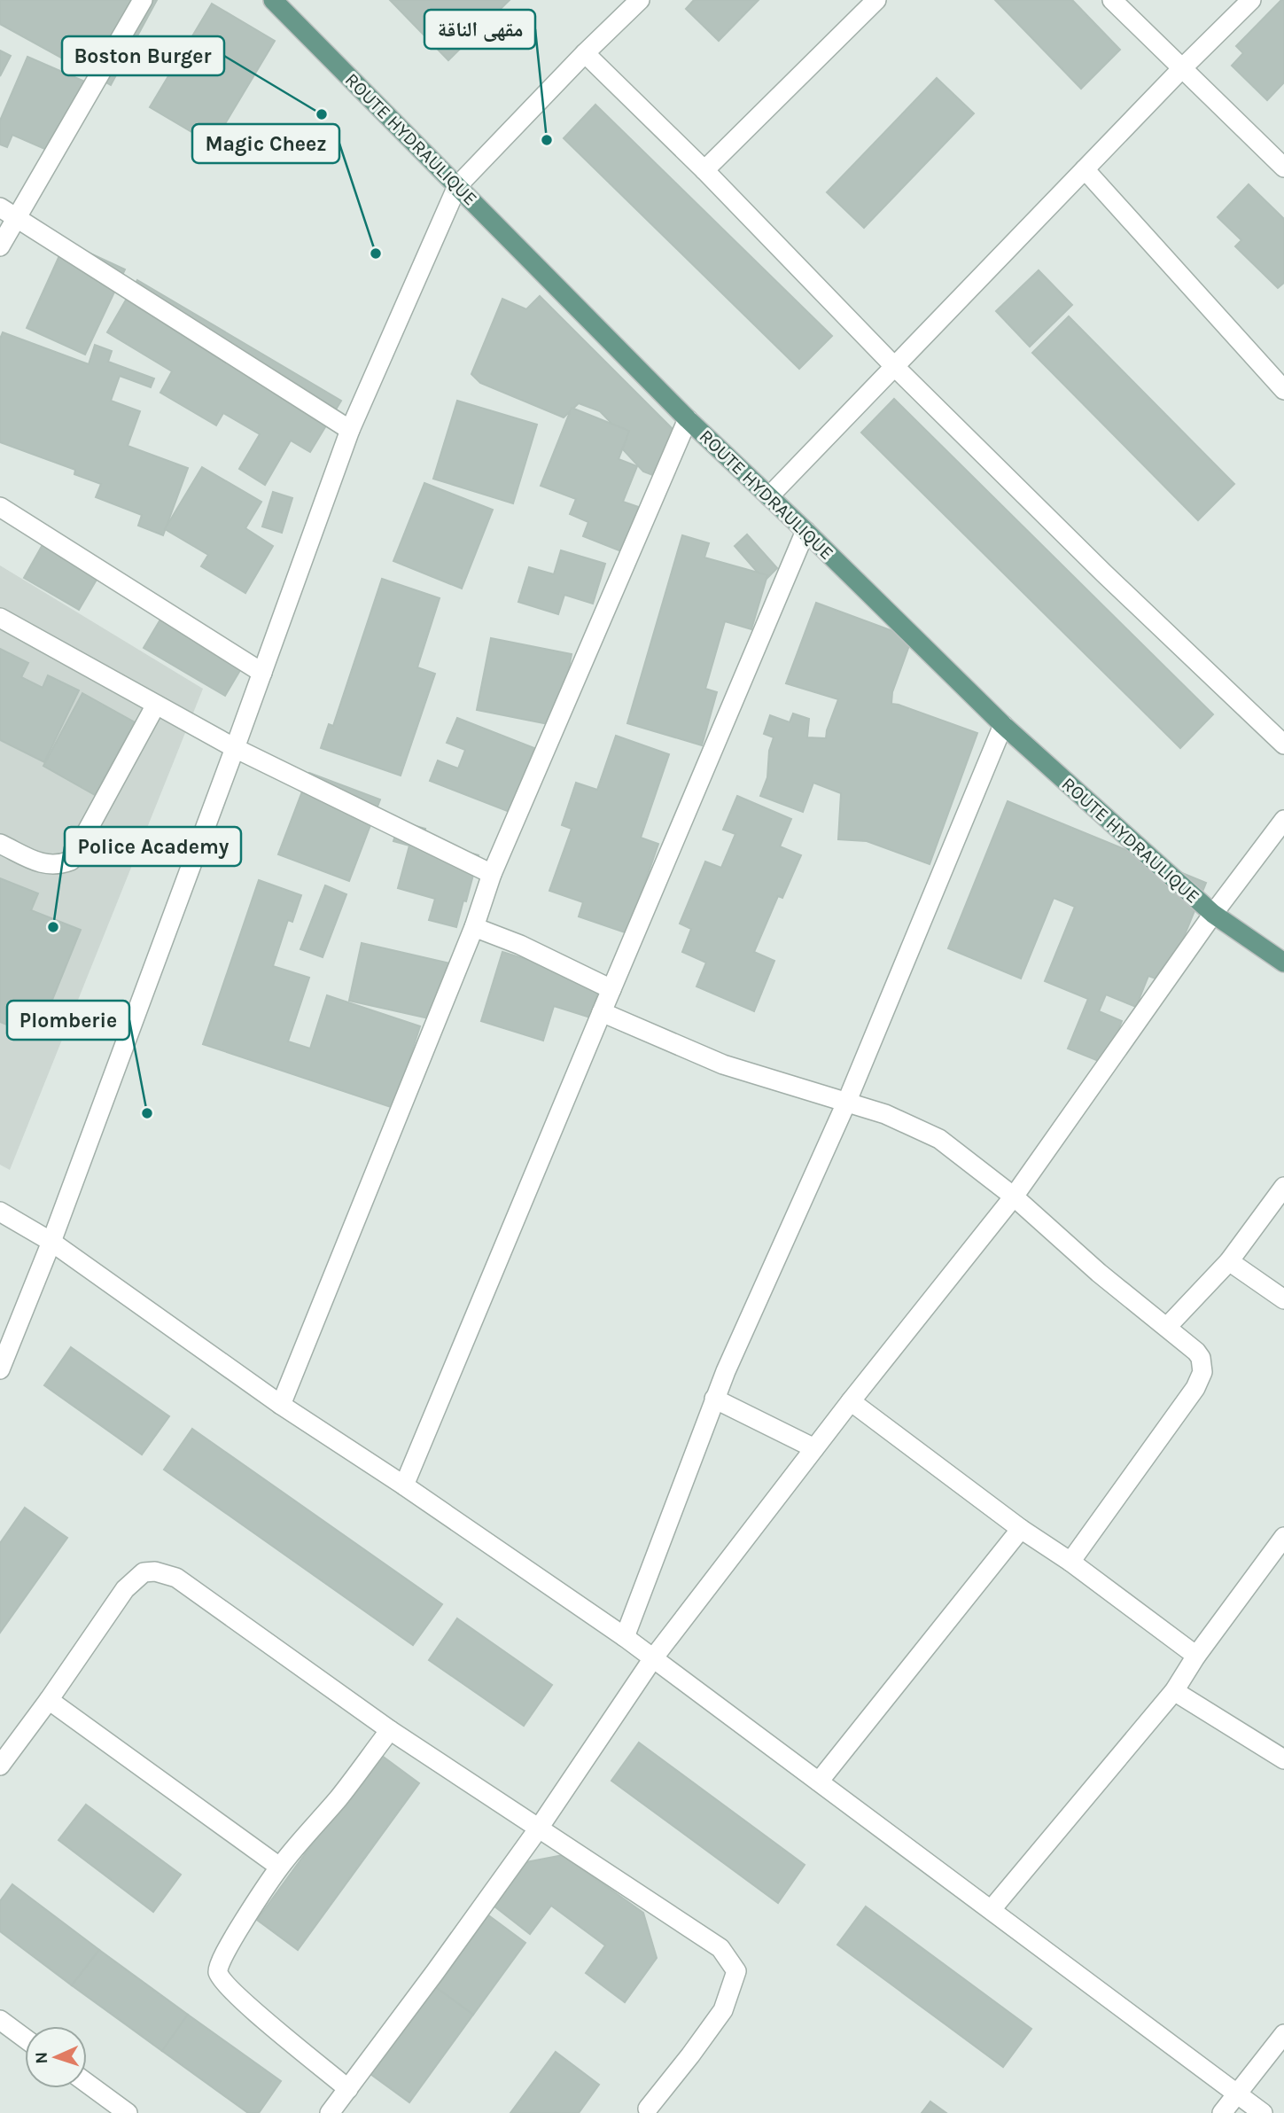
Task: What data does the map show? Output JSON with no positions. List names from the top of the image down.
{
  "streets": {
    "main road": ["ROUTE HYDRAULIQUE"]
  },
  "places": [
    "Boston Burger",
    "مقهى الناقة",
    "Magic Cheez",
    "Police Academy",
    "Plomberie"
  ],
  "north": "left"
}
